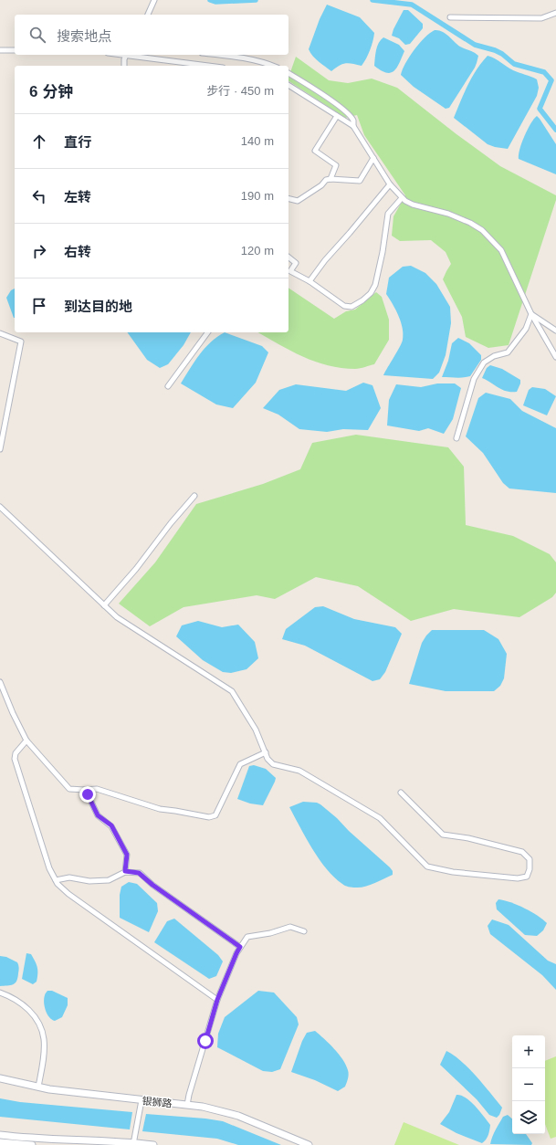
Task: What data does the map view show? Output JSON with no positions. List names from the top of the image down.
{
  "streets": {
    "main road": ["银狮路"]
  },
  "page": {
    "search": "搜索地点",
    "heading": ["6 分钟", "步行 · 450 m"],
    "list": [
      ["直行", "140 m"],
      ["左转", "190 m"],
      ["右转", "120 m"],
      "到达目的地"
    ],
    "map_buttons": ["+", "−"]
  }
}
